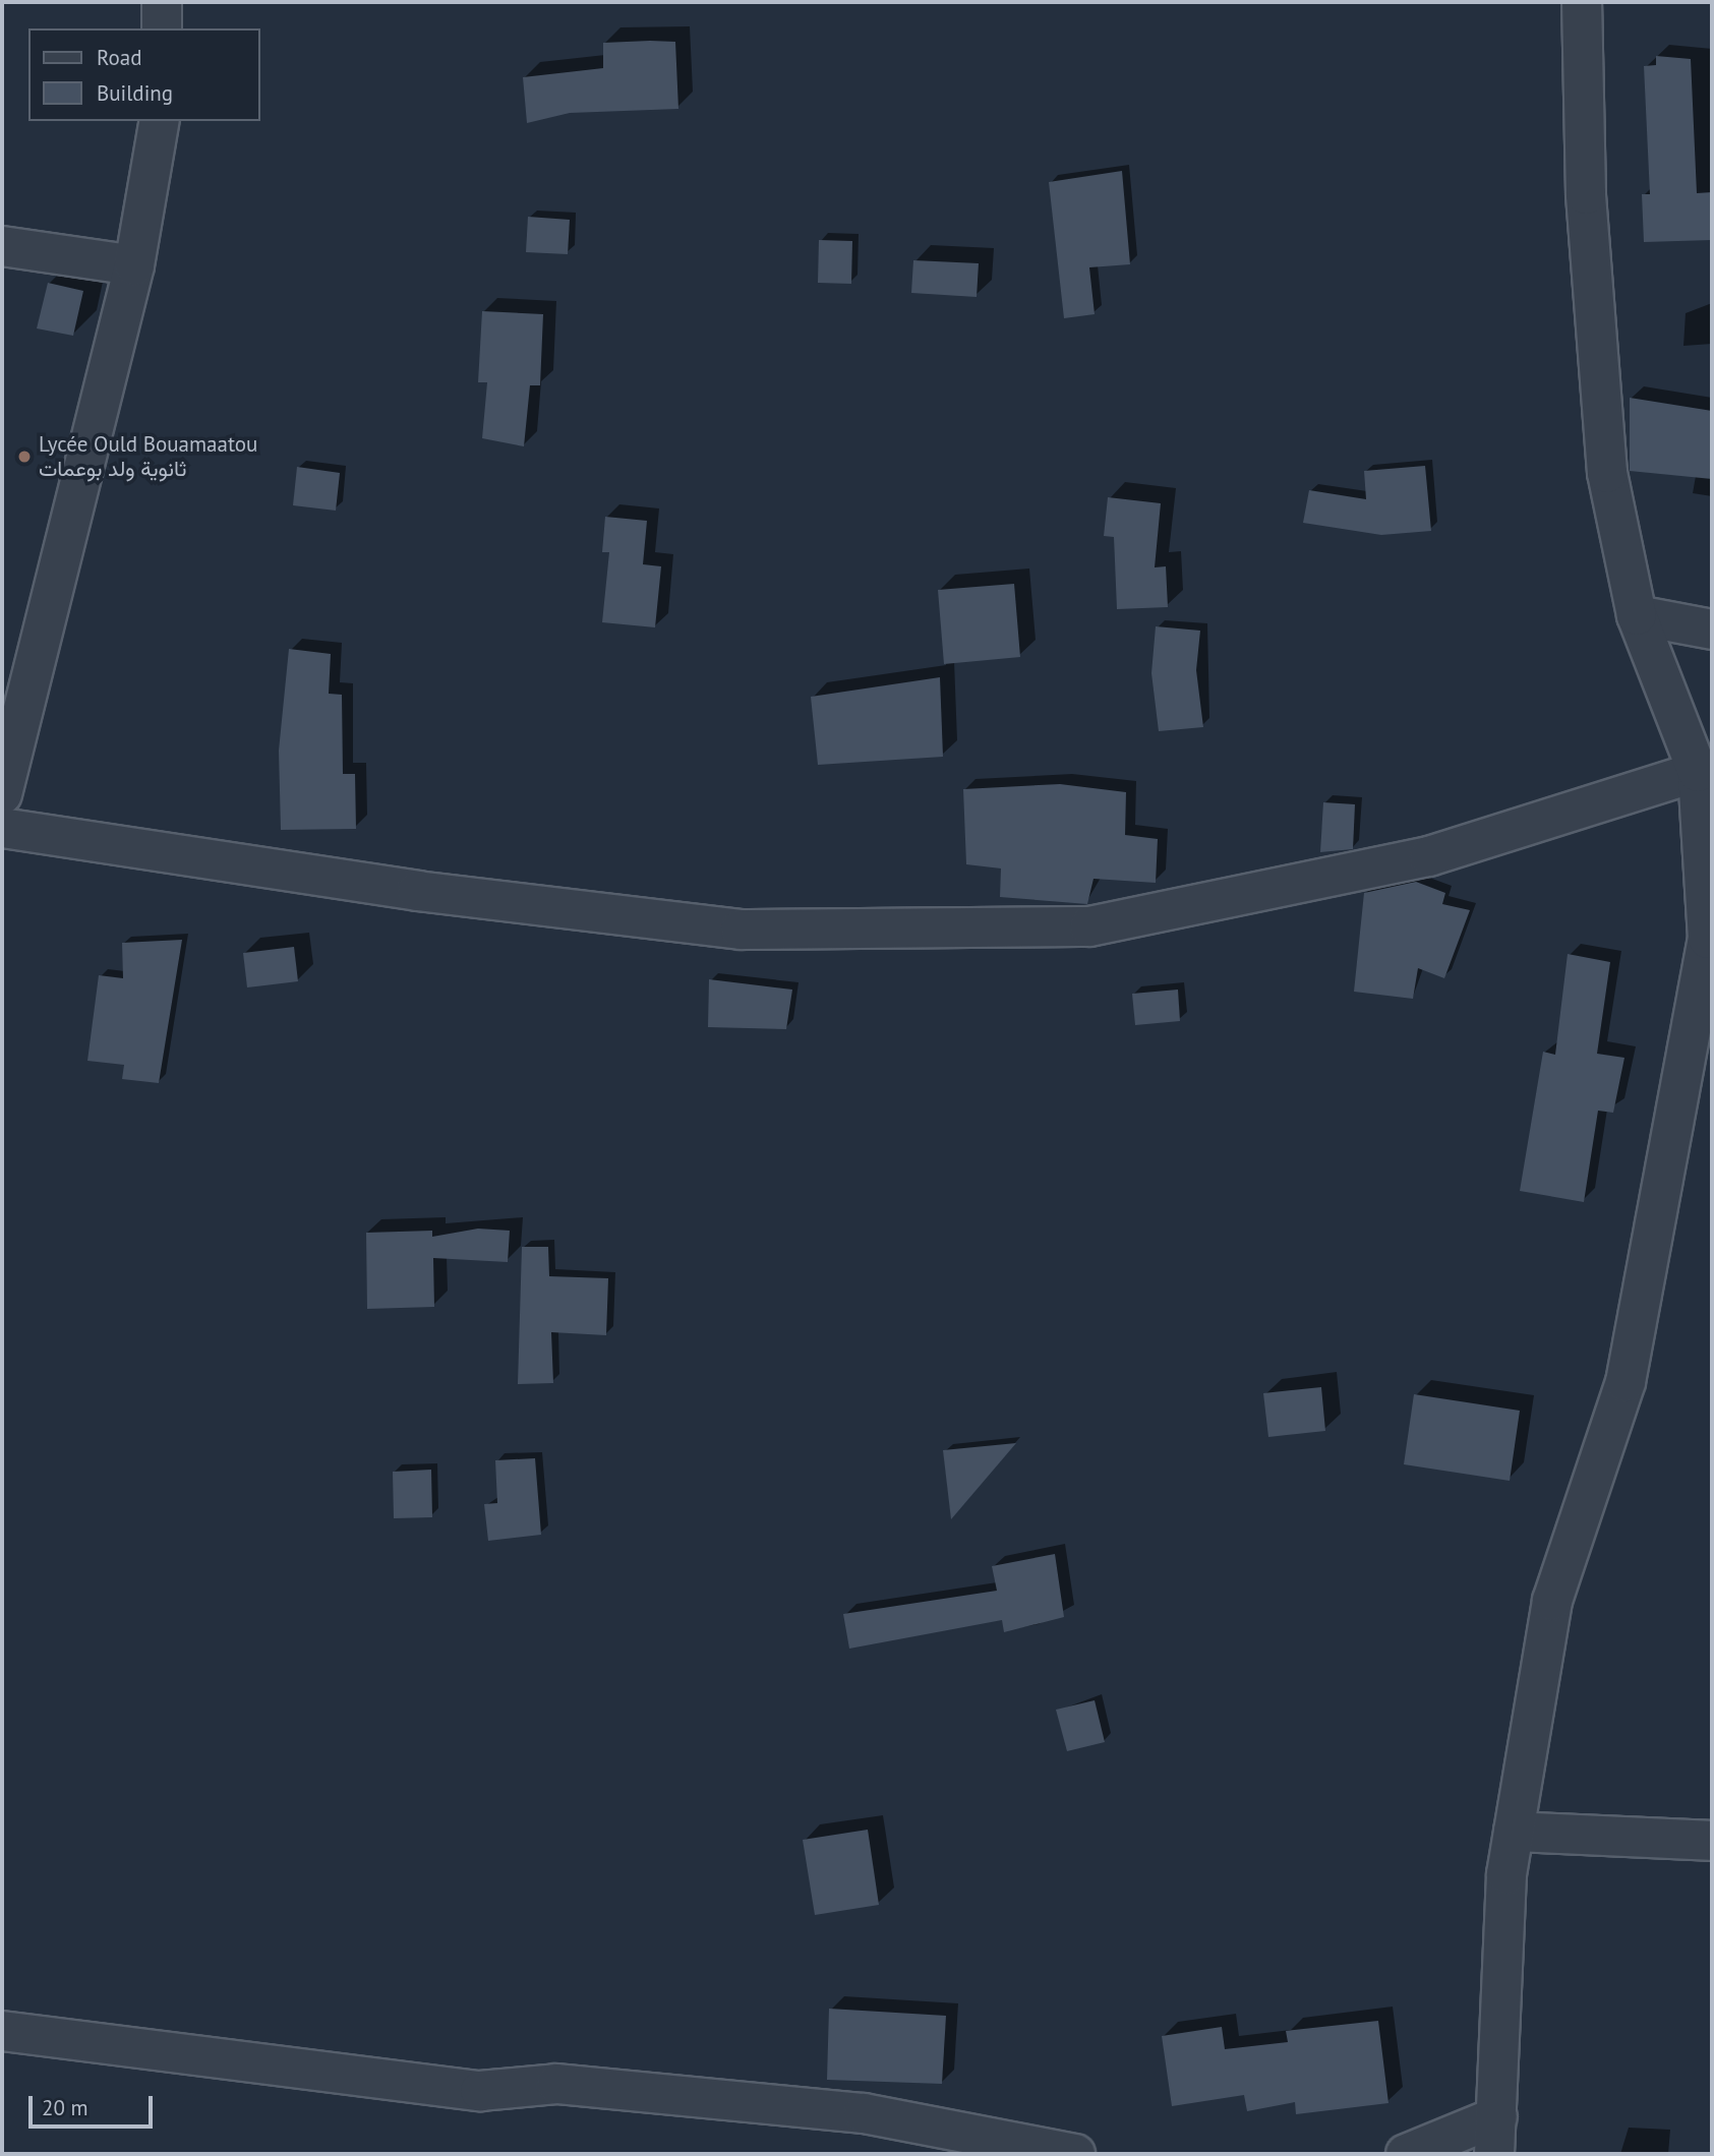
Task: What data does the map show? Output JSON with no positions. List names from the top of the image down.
{
  "places": ["Lycée Ould Bouamaatou ثانوية ولد بوعمات"],
  "legend": ["Road", "Building"],
  "scale_bar": "20 m"
}
